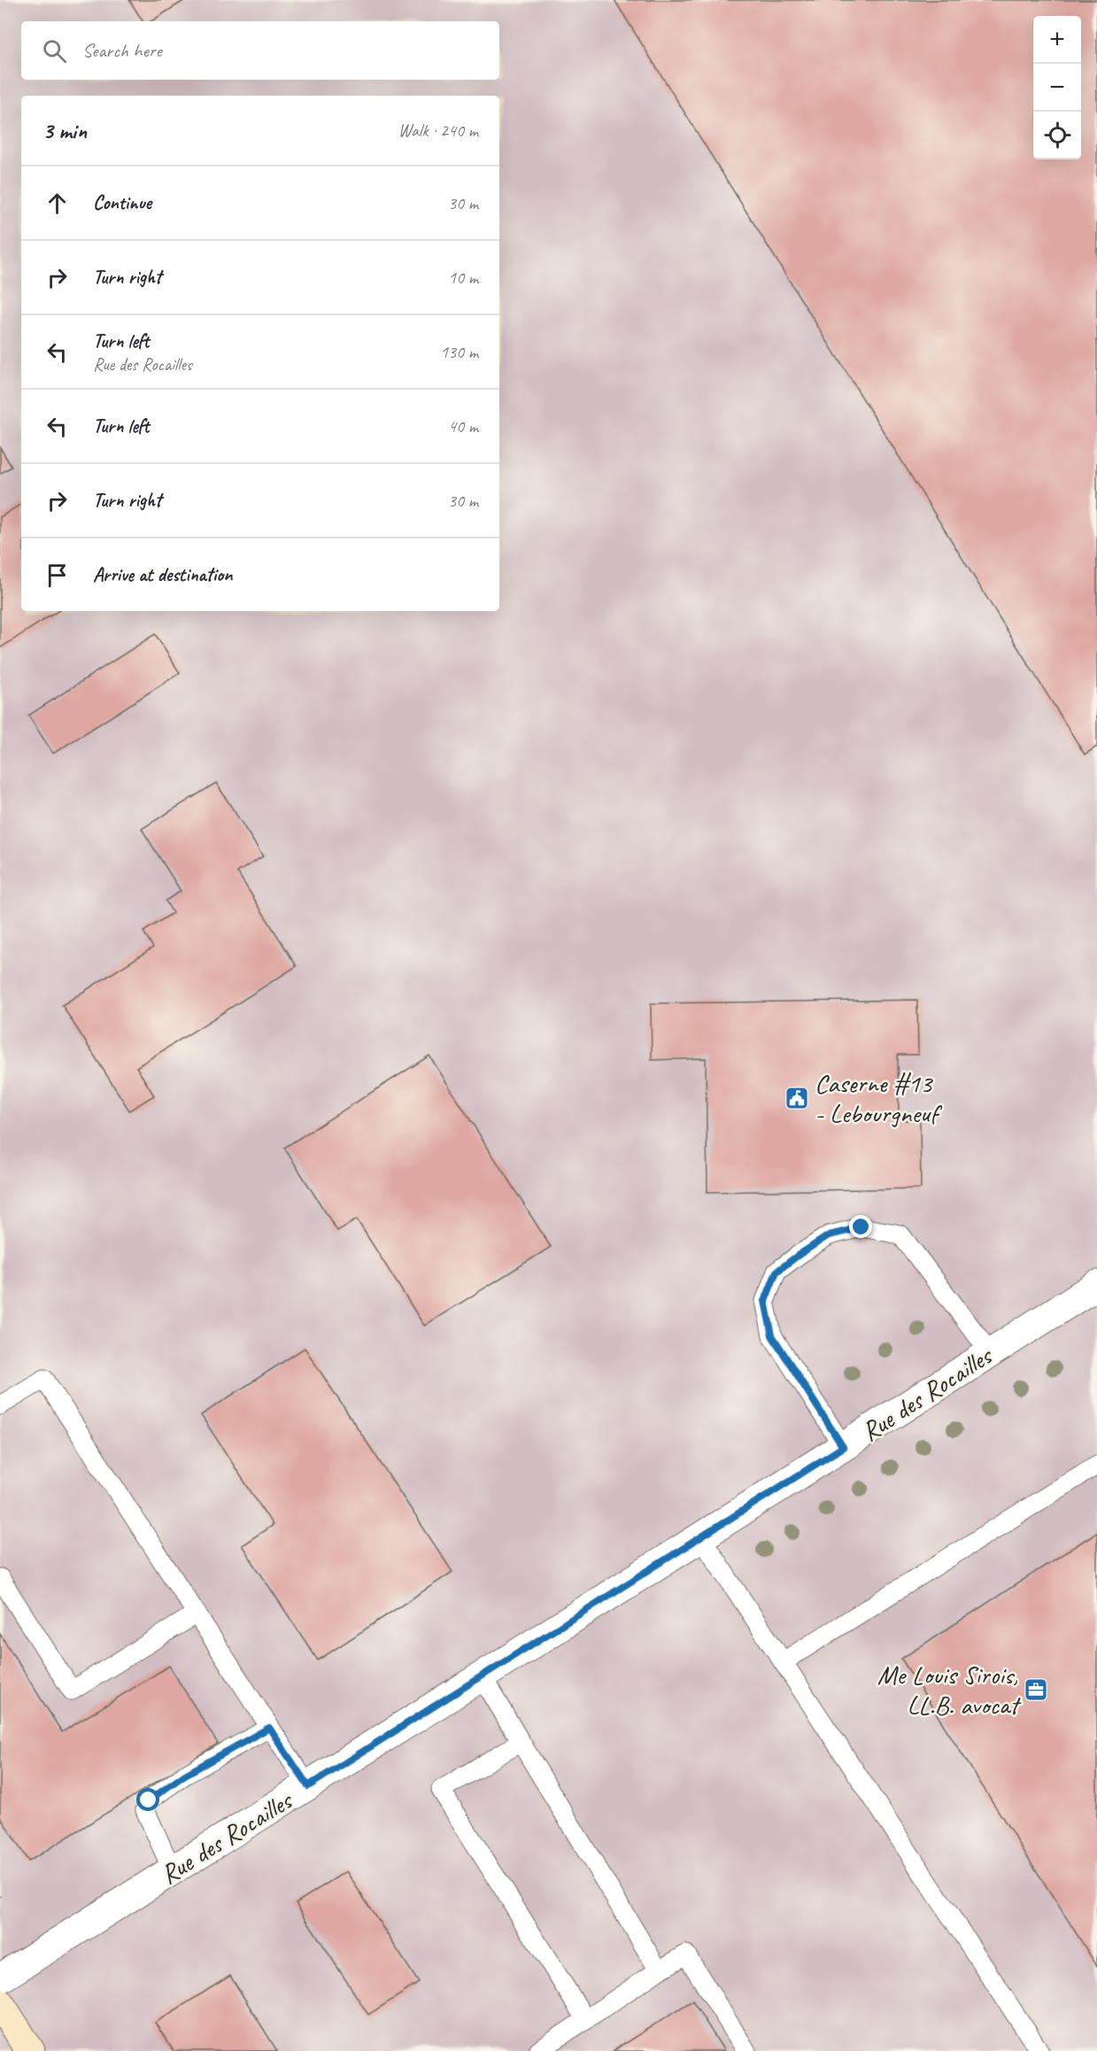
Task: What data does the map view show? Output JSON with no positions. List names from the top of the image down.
{
  "streets": {
    "street": ["Rue des Rocailles"]
  },
  "places": {
    "public building": ["Caserne #13 - Lebourgneuf"],
    "office": ["Me Louis Sirois, LL.B. avocat"]
  },
  "page": {
    "map_buttons": ["+", "−"],
    "search": "Search here",
    "heading": ["3 min", "Walk · 240 m"],
    "list": [
      ["Continue", "30 m"],
      ["Turn right", "10 m"],
      ["Turn left", "Rue des Rocailles", "130 m"],
      ["Turn left", "40 m"],
      ["Turn right", "30 m"],
      "Arrive at destination"
    ]
  }
}
